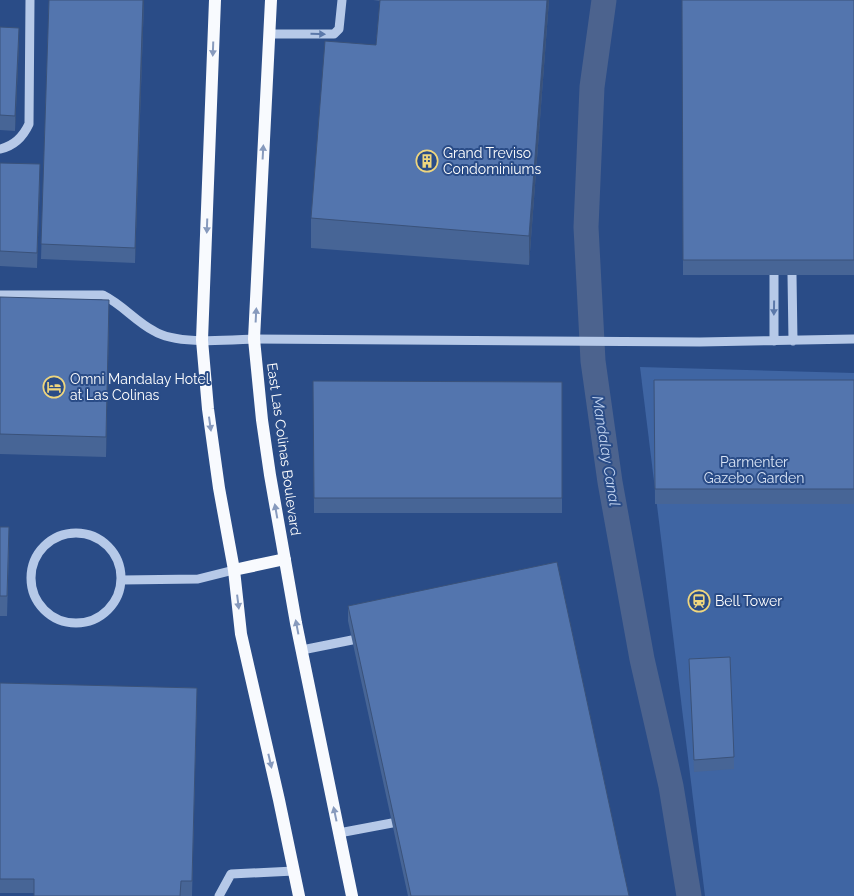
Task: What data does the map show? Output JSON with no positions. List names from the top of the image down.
{
  "streets": {
    "main road": ["East Las Colinas Boulevard"]
  },
  "water": ["Mandalay Canal"],
  "parks": ["Parmenter Gazebo Garden"],
  "places": {
    "building": ["Grand Treviso Condominiums"],
    "hotel": ["Omni Mandalay Hotel at Las Colinas"],
    "station": ["Bell Tower"]
  }
}
